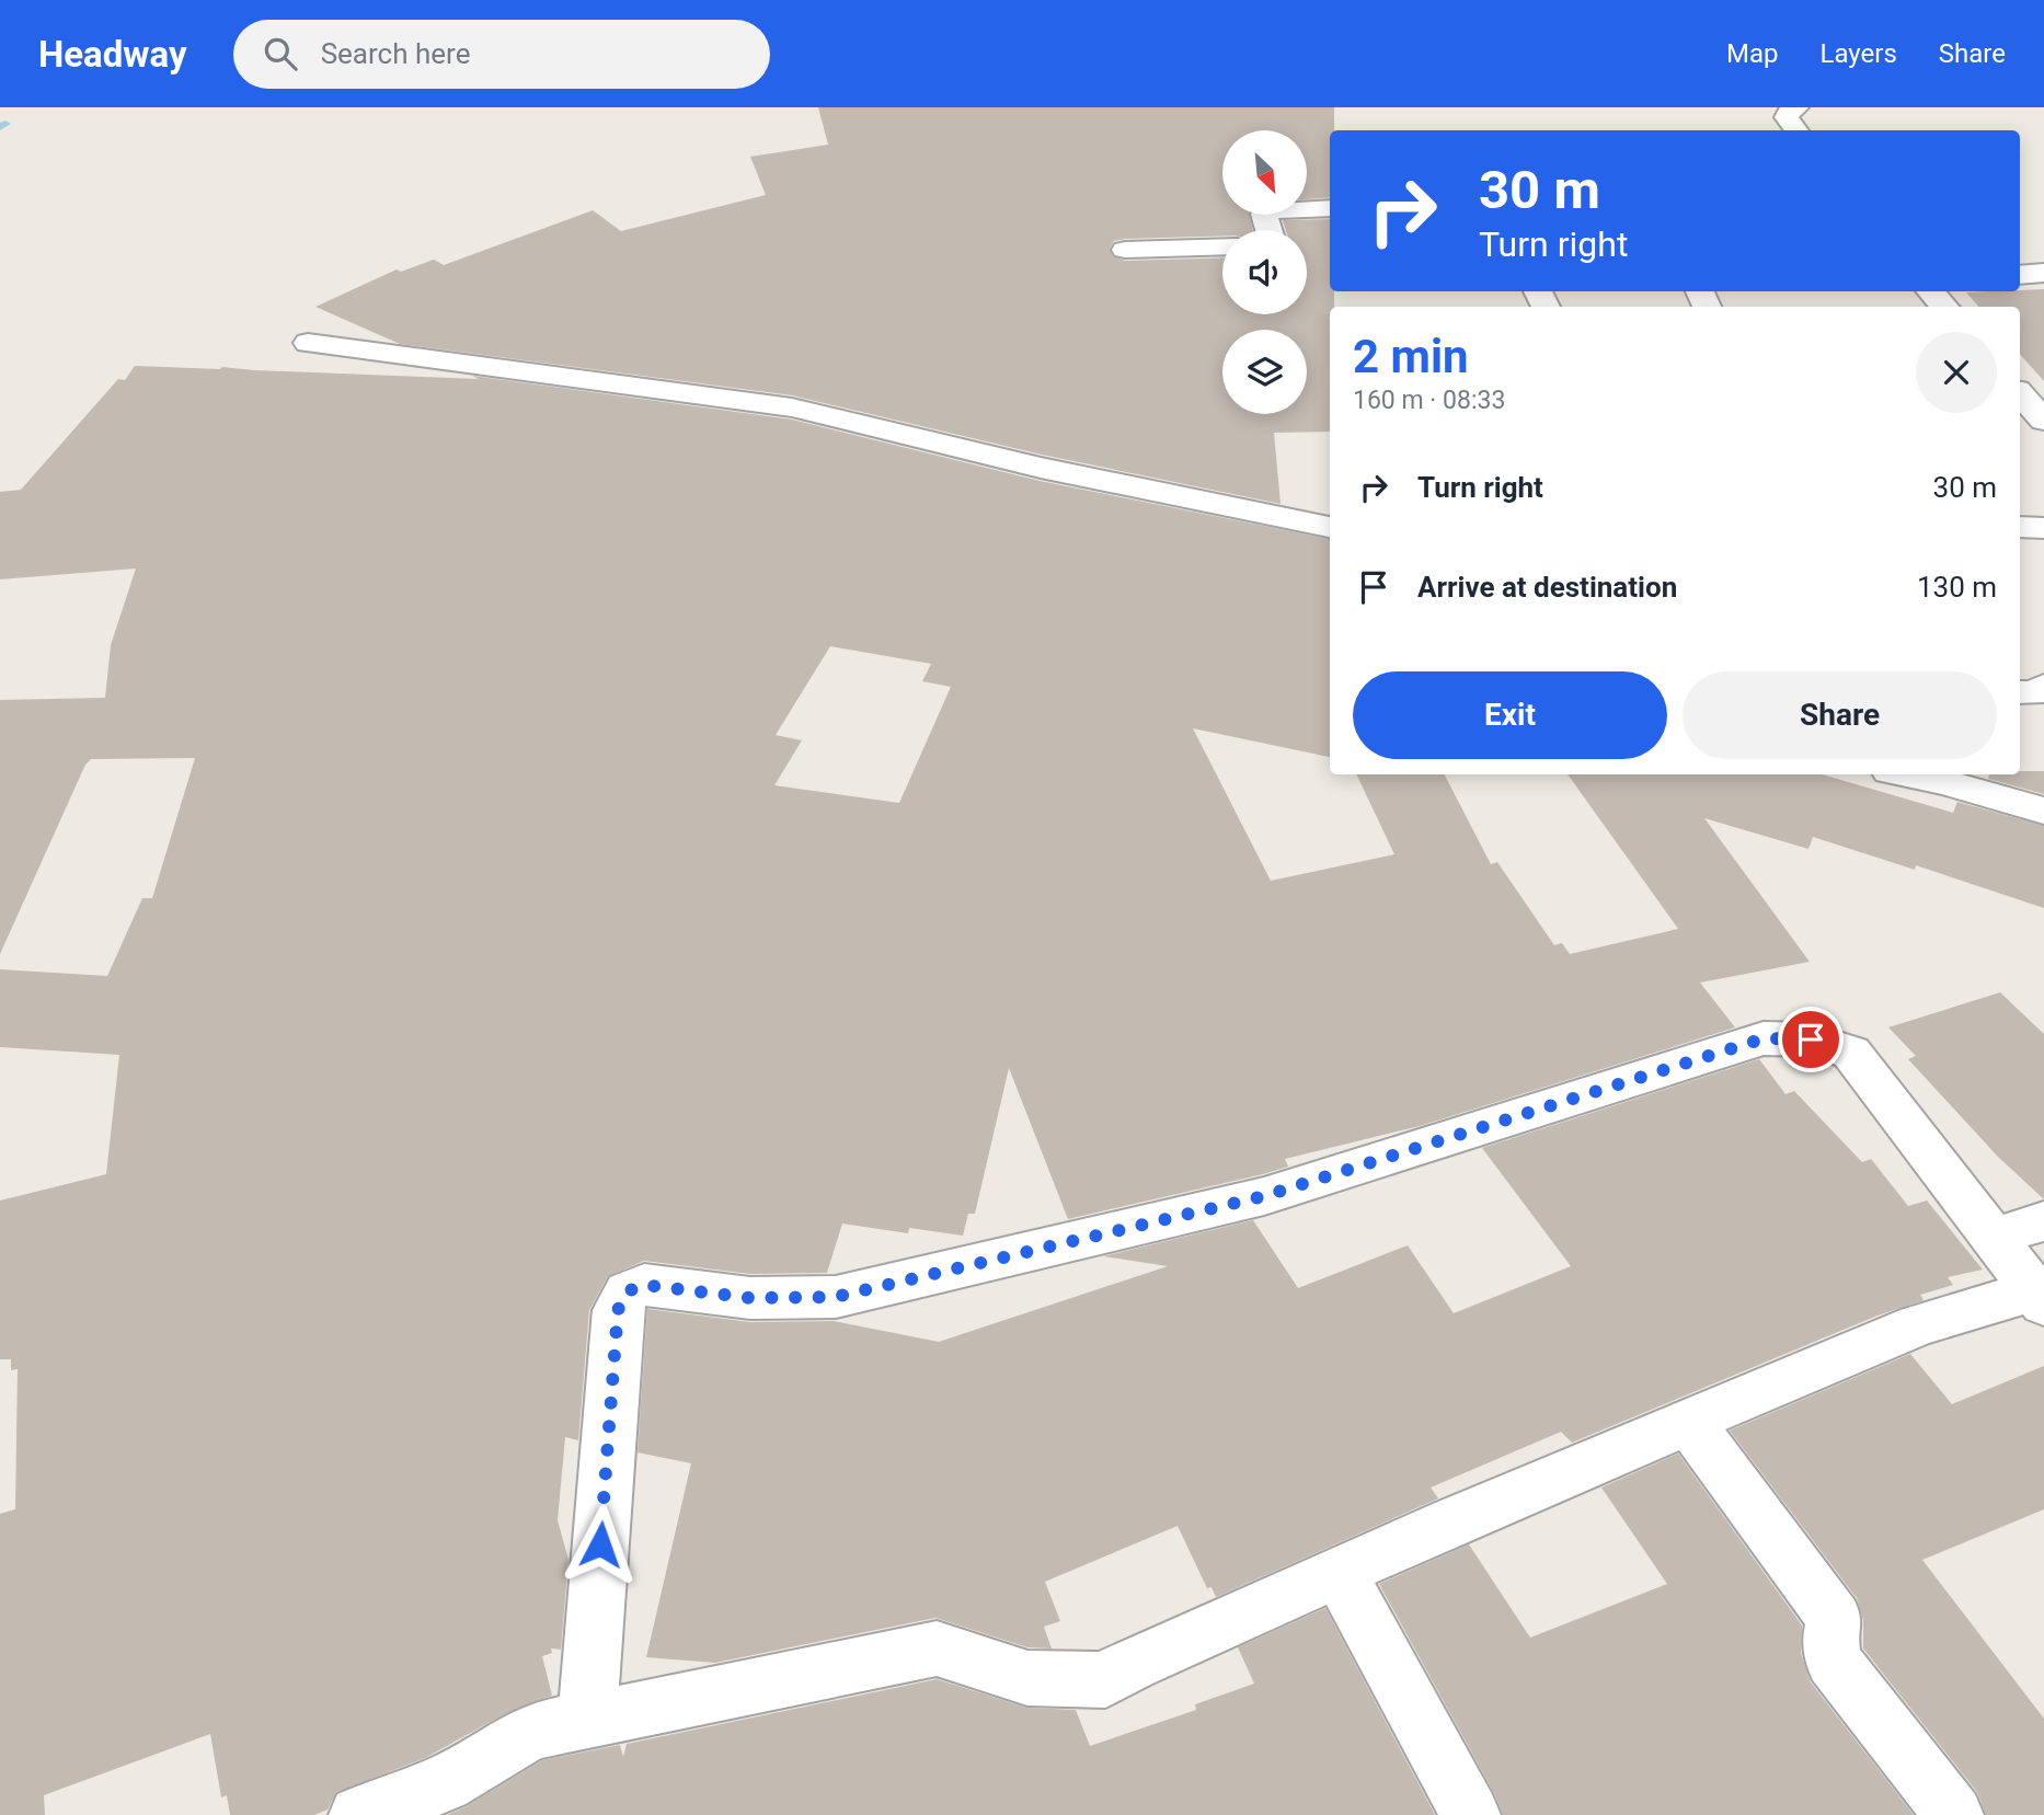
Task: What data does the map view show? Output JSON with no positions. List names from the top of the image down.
{
  "north": "bottom right",
  "page": {
    "header": "Headway",
    "search": "Search here",
    "nav": ["Map", "Layers", "Share"],
    "turn": ["30 m", "Turn right"],
    "heading": ["2 min", "160 m · 08:33"],
    "list": [
      {
        "name": "Turn right",
        "value": "30 m"
      },
      {
        "name": "Arrive at destination",
        "value": "130 m"
      }
    ],
    "buttons": ["Exit", "Share"]
  }
}
